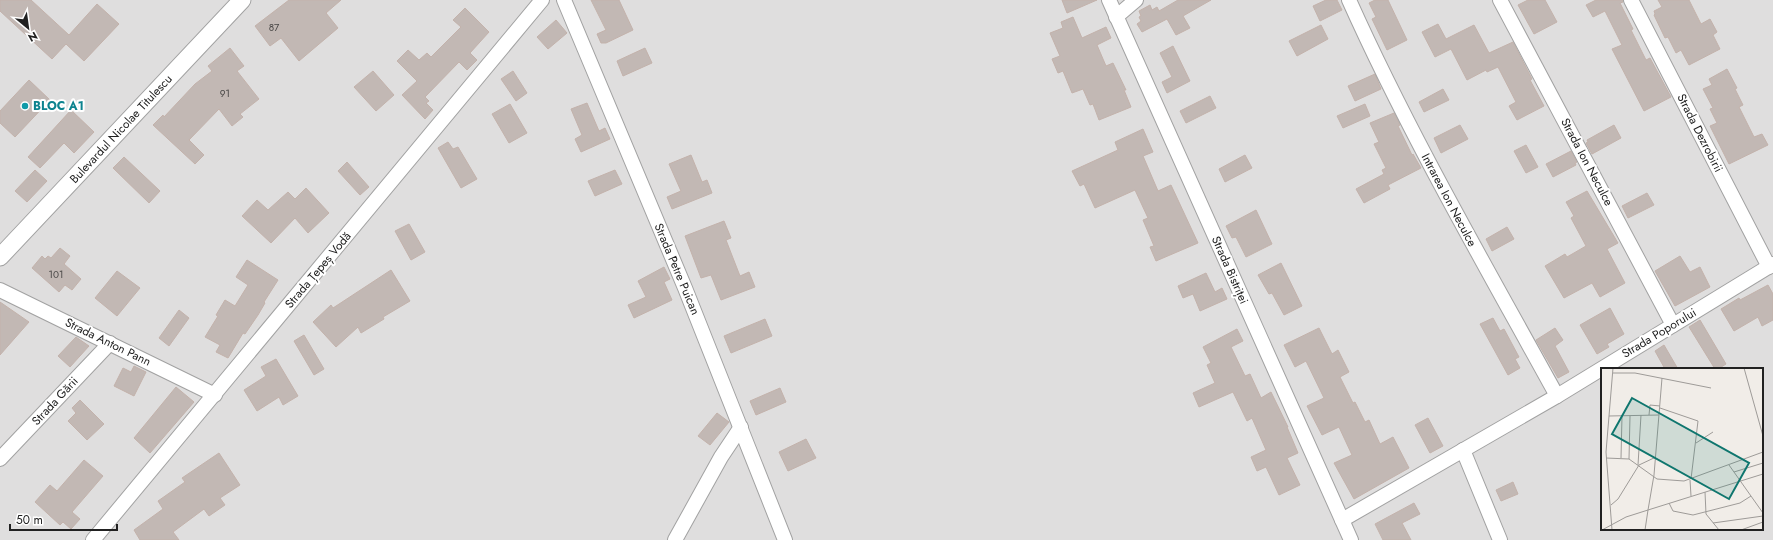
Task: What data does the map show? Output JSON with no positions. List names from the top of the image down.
{
  "streets": {
    "street": [
      "Bulevardul Nicolae Titulescu",
      "Strada Dezrobirii",
      "Strada Ion Neculce",
      "Intrarea Ion Neculce",
      "Strada Petre Puican",
      "Strada Țepeș Vodă",
      "Strada Bistriței",
      "Strada Poporului",
      "Strada Anton Pann",
      "Strada Gării"
    ]
  },
  "crossings": [
    ["Strada Dezrobirii", "Strada Poporului"],
    ["Strada Ion Neculce", "Strada Poporului"],
    ["Intrarea Ion Neculce", "Strada Poporului"],
    ["Strada Țepeș Vodă", "Strada Anton Pann"],
    ["Strada Bistriței", "Strada Poporului"],
    ["Strada Anton Pann", "Strada Gării"]
  ],
  "places": ["BLOC A1"],
  "house_numbers": ["87", "91", "101"],
  "scale_bar": "50 m",
  "north": "bottom right"
}
